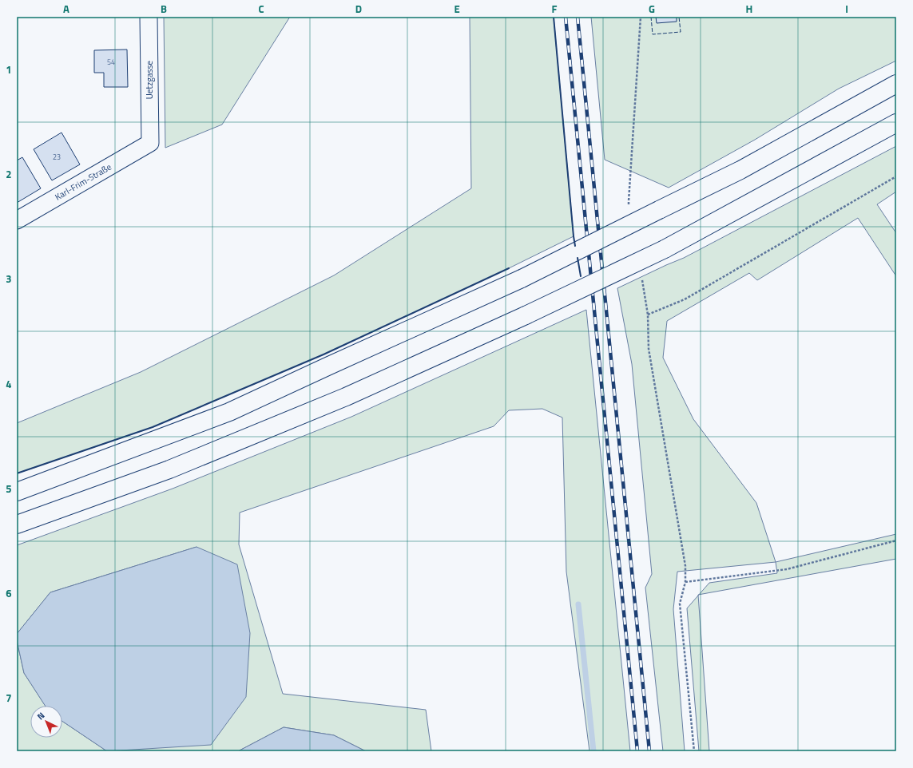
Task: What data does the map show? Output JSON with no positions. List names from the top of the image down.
{
  "streets": {
    "street": ["Uetzgasse", "Karl-Frim-Straße"]
  },
  "crossings": [
    ["Uetzgasse", "Karl-Frim-Straße"]
  ],
  "house_numbers": ["54", "23"],
  "north": "top left",
  "grid": {
    "columns": [
      "A",
      "B",
      "C",
      "D",
      "E",
      "F",
      "G",
      "H",
      "I"
    ],
    "rows": [
      "1",
      "2",
      "3",
      "4",
      "5",
      "6",
      "7"
    ]
  }
}
